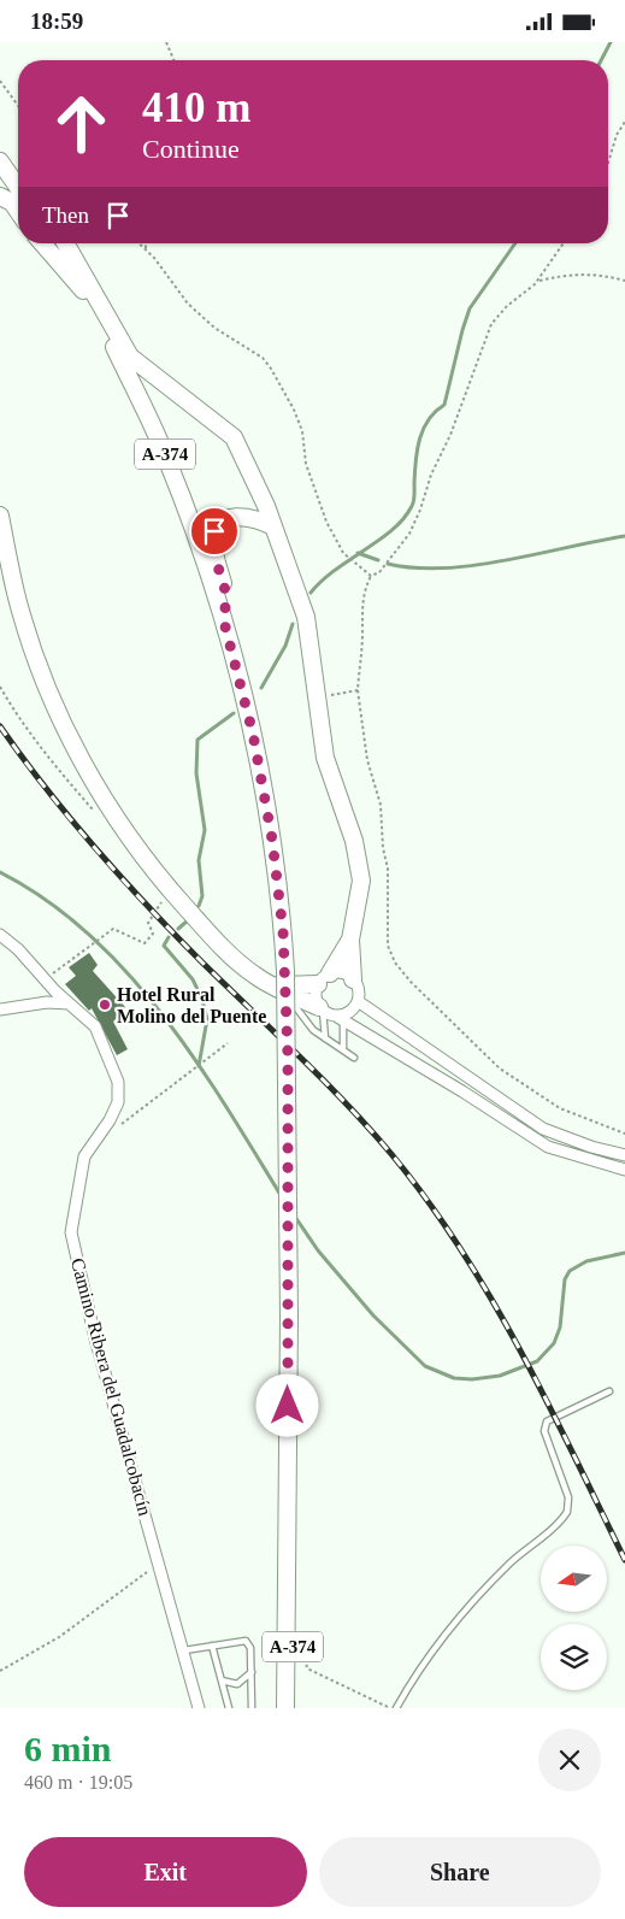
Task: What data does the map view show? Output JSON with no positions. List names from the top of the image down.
{
  "streets": {
    "main road": ["A-374"],
    "street": ["Camino Ribera del Guadalcobacín"]
  },
  "places": ["Hotel Rural Molino del Puente"],
  "north": "left",
  "page": {
    "status": "18:59",
    "turn": ["410 m", "Continue"],
    "then": "Then",
    "heading": ["6 min", "460 m · 19:05"],
    "buttons": ["Exit", "Share"]
  }
}
